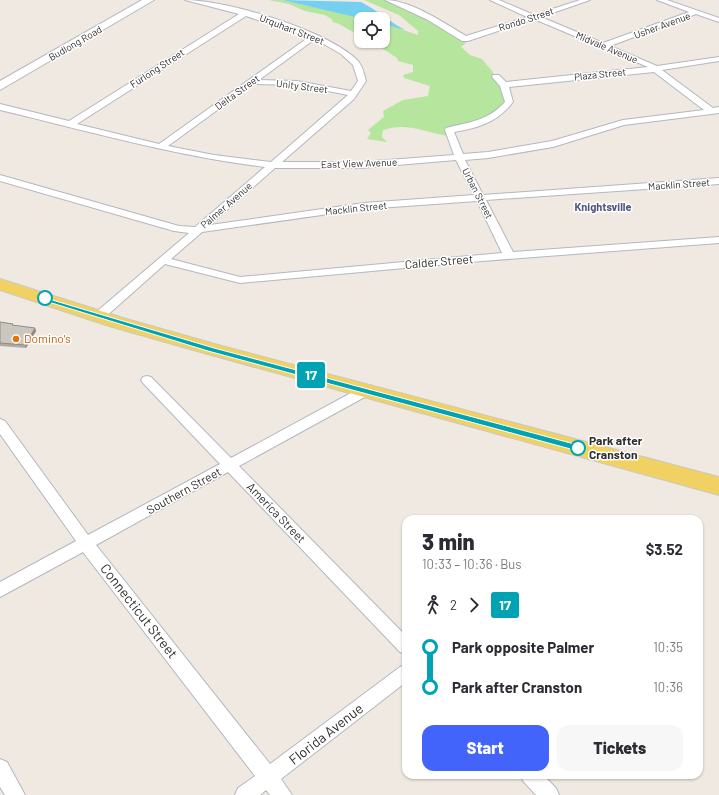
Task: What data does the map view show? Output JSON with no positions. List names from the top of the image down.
{
  "streets": {
    "main road": ["Budlong Road"],
    "street": [
      "Rondo Street",
      "Usher Avenue",
      "Urquhart Street",
      "Midvale Avenue",
      "Furlong Street",
      "Plaza Street",
      "Unity Street",
      "Delta Street",
      "East View Avenue",
      "Macklin Street",
      "Urban Street",
      "Palmer Avenue",
      "Calder Street",
      "Southern Street",
      "America Street",
      "Connecticut Street",
      "Florida Avenue"
    ]
  },
  "crossings": [
    ["Rondo Street", "Midvale Avenue"],
    ["Usher Avenue", "Midvale Avenue"],
    ["Urquhart Street", "Furlong Street"],
    ["Urquhart Street", "Unity Street"],
    ["Urquhart Street", "Delta Street"],
    ["Urquhart Street", "Palmer Avenue"],
    ["Midvale Avenue", "Plaza Street"],
    ["Midvale Avenue", "East View Avenue"],
    ["Furlong Street", "East View Avenue"],
    ["Plaza Street", "Urban Street"],
    ["Unity Street", "Delta Street"],
    ["Unity Street", "Palmer Avenue"],
    ["Delta Street", "East View Avenue"],
    ["East View Avenue", "Urban Street"],
    ["East View Avenue", "Palmer Avenue"],
    ["Macklin Street", "Urban Street"],
    ["Macklin Street", "Palmer Avenue"],
    ["Urban Street", "Calder Street"],
    ["Palmer Avenue", "Calder Street"],
    ["Southern Street", "America Street"],
    ["Southern Street", "Connecticut Street"],
    ["Connecticut Street", "Florida Avenue"]
  ],
  "districts": ["Knightsville"],
  "places": ["Domino's", "Park after Cranston"],
  "lines": ["bus line 17"],
  "page": {
    "on_map": "17",
    "heading": ["3 min", "10:33 – 10:36 · Bus", "$3.52"],
    "legs": ["2", "17"],
    "list": [
      {
        "name": "Park opposite Palmer",
        "value": "10:35"
      },
      {
        "name": "Park after Cranston",
        "value": "10:36"
      }
    ],
    "buttons": ["Start", "Tickets"]
  }
}
